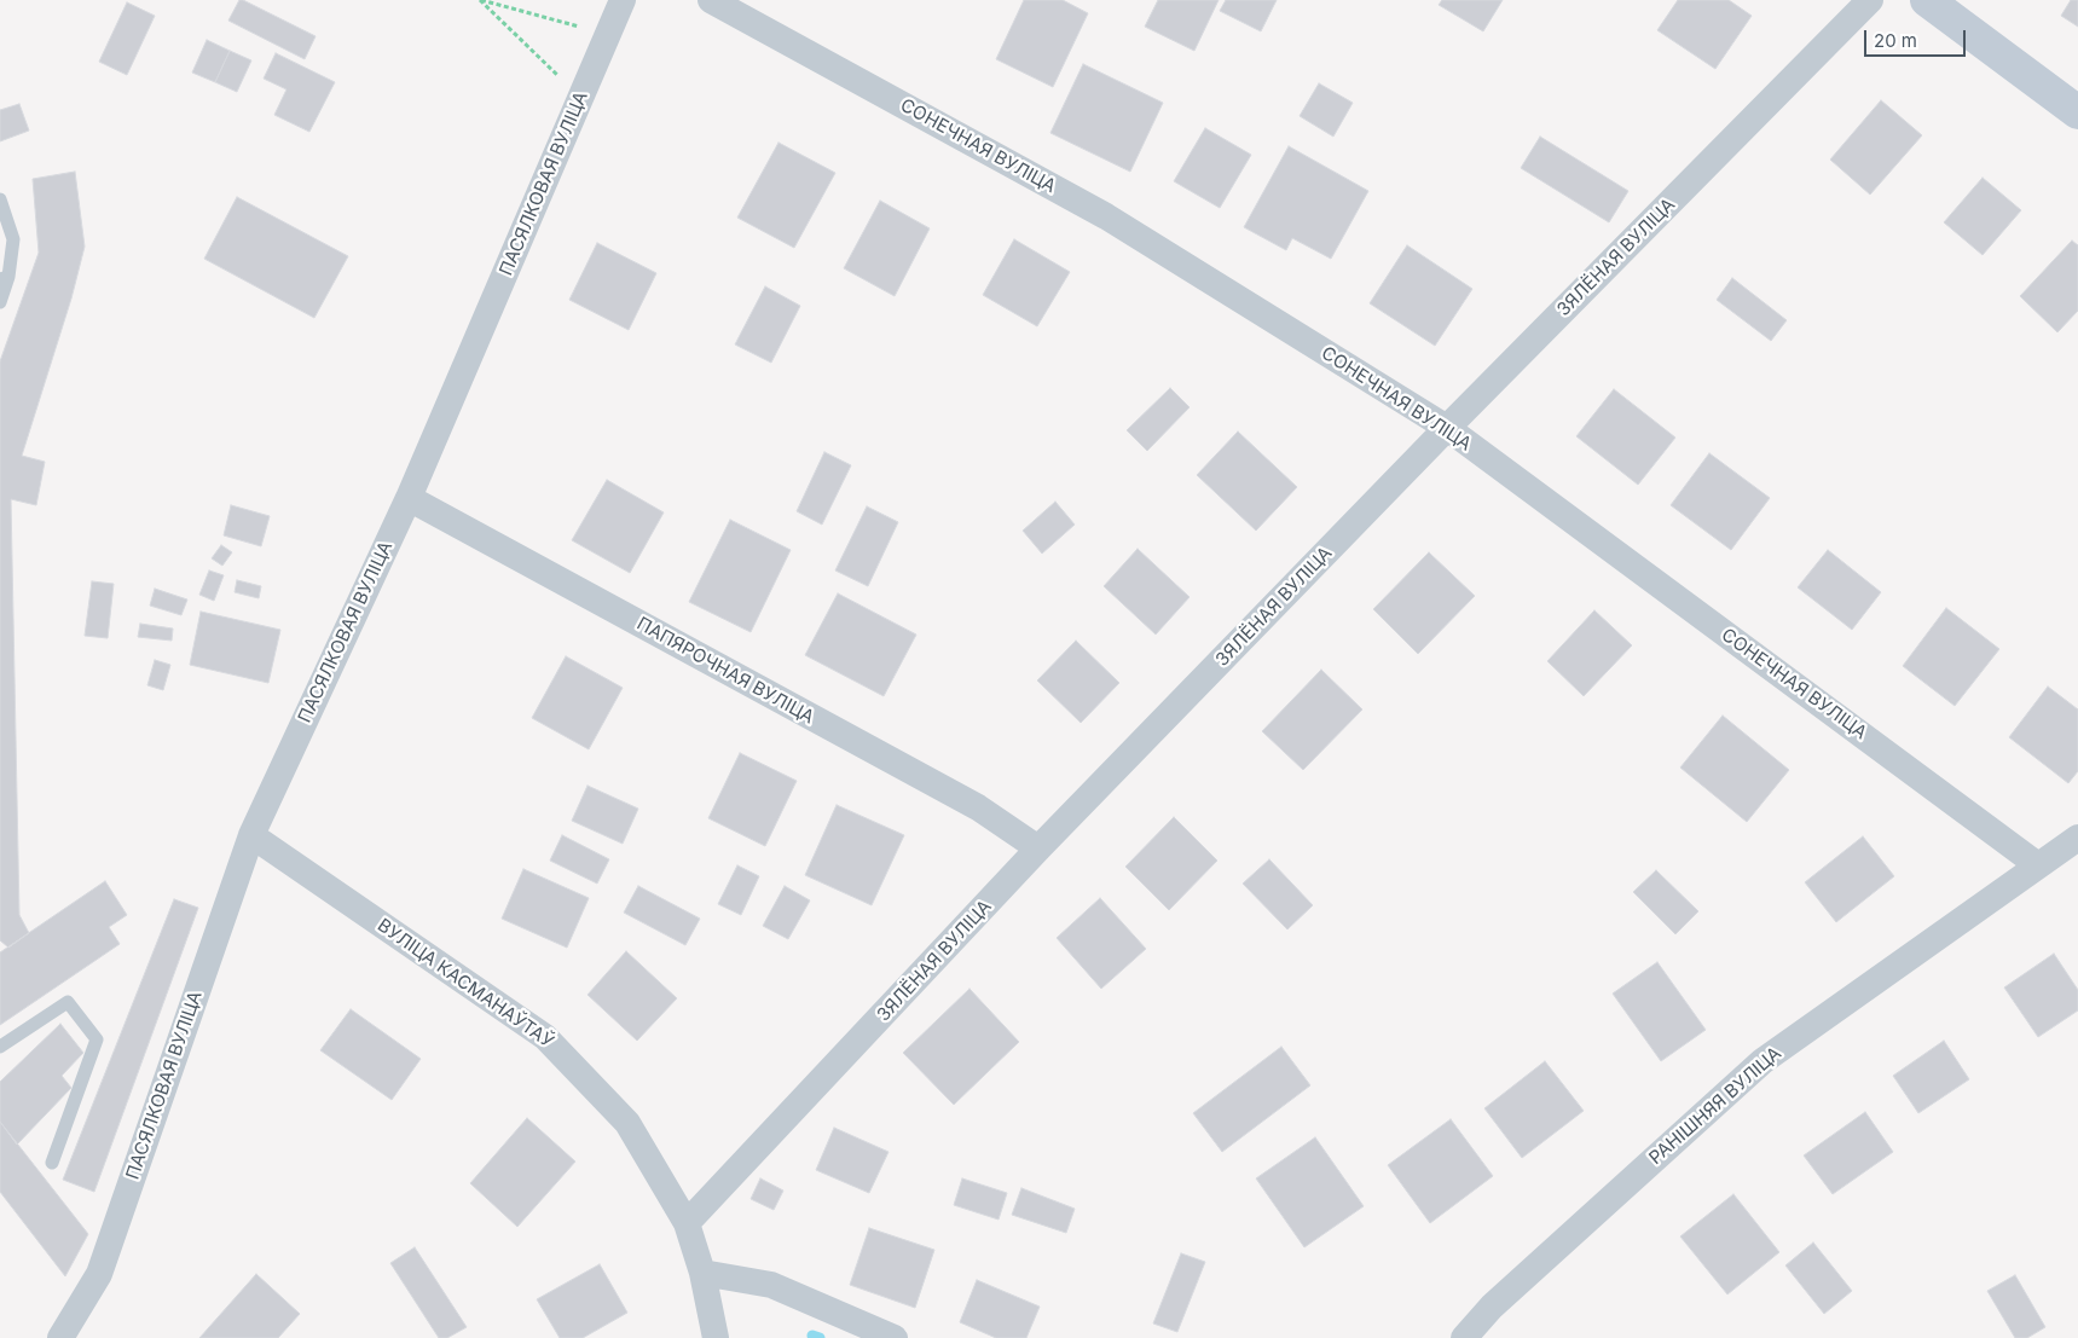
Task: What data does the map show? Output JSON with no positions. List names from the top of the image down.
{
  "streets": {
    "street": [
      "СОНЕЧНАЯ ВУЛІЦА",
      "ПАСЯЛКОВАЯ ВУЛІЦА",
      "ЗЯЛЁНАЯ ВУЛІЦА",
      "ПАПЯРОЧНАЯ ВУЛІЦА",
      "ВУЛІЦА КАСМАНАЎТАЎ",
      "РАНІШНЯЯ ВУЛІЦА"
    ]
  },
  "crossings": [
    ["СОНЕЧНАЯ ВУЛІЦА", "ЗЯЛЁНАЯ ВУЛІЦА"],
    ["СОНЕЧНАЯ ВУЛІЦА", "РАНІШНЯЯ ВУЛІЦА"],
    ["ПАСЯЛКОВАЯ ВУЛІЦА", "ПАПЯРОЧНАЯ ВУЛІЦА"],
    ["ПАСЯЛКОВАЯ ВУЛІЦА", "ВУЛІЦА КАСМАНАЎТАЎ"],
    ["ЗЯЛЁНАЯ ВУЛІЦА", "ПАПЯРОЧНАЯ ВУЛІЦА"],
    ["ЗЯЛЁНАЯ ВУЛІЦА", "ВУЛІЦА КАСМАНАЎТАЎ"]
  ],
  "scale_bar": "20 m"
}
